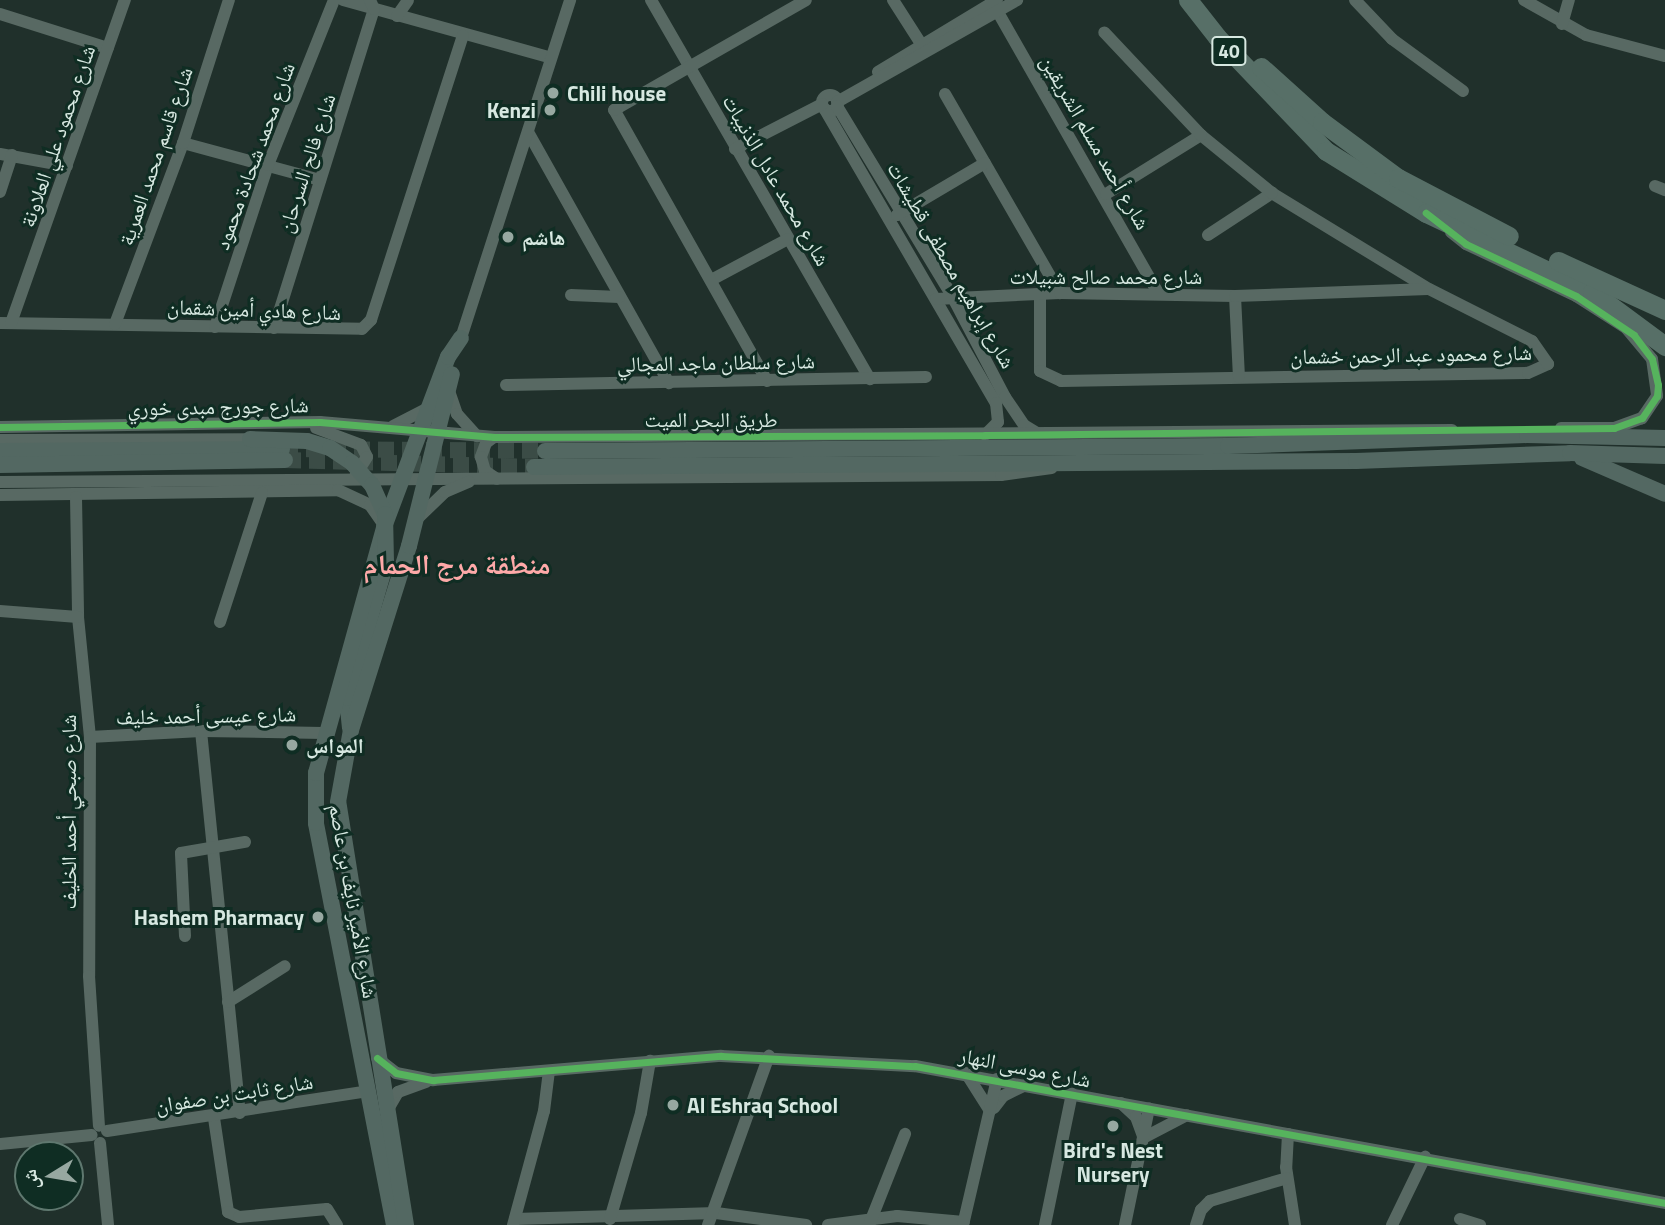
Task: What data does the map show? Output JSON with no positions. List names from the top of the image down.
{
  "streets": {
    "highway": ["40"],
    "main road": ["طريق البحر الميت", "شارع الأمير نايف بن عاصم"],
    "street": [
      "شارع محمود علي العلاونة",
      "شارع أحمد مسلم الشريقين",
      "شارع قاسم محمد العمرية",
      "شارع محمد شحادة محمود",
      "شارع فالح السرحان",
      "شارع محمد عادل الذنيبات",
      "شارع إبراهيم مصطفى قطيشات",
      "شارع محمد صالح شبيلات",
      "شارع هادي أمين شقمان",
      "شارع محمود عبد الرحمن خشمان",
      "شارع سلطان ماجد المجالي",
      "شارع جورج مبدى خوري",
      "شارع عيسى أحمد خليف",
      "شارع صبحي أحمد الخليف",
      "شارع موسى النهار",
      "شارع ثابت بن صفوان"
    ]
  },
  "crossings": [
    ["40", "طريق البحر الميت"],
    ["شارع محمود علي العلاونة", "شارع هادي أمين شقمان"],
    ["شارع أحمد مسلم الشريقين", "شارع محمد صالح شبيلات"],
    ["شارع قاسم محمد العمرية", "شارع هادي أمين شقمان"],
    ["شارع محمد شحادة محمود", "شارع هادي أمين شقمان"],
    ["شارع فالح السرحان", "شارع هادي أمين شقمان"],
    ["شارع محمد عادل الذنيبات", "شارع سلطان ماجد المجالي"],
    ["شارع إبراهيم مصطفى قطيشات", "شارع محمد صالح شبيلات"],
    ["شارع إبراهيم مصطفى قطيشات", "طريق البحر الميت"],
    ["شارع محمد صالح شبيلات", "شارع محمود عبد الرحمن خشمان"],
    ["شارع جورج مبدى خوري", "طريق البحر الميت"],
    ["شارع جورج مبدى خوري", "شارع الأمير نايف بن عاصم"],
    ["طريق البحر الميت", "شارع الأمير نايف بن عاصم"],
    ["شارع عيسى أحمد خليف", "شارع صبحي أحمد الخليف"],
    ["شارع عيسى أحمد خليف", "شارع الأمير نايف بن عاصم"],
    ["شارع صبحي أحمد الخليف", "شارع ثابت بن صفوان"],
    ["شارع الأمير نايف بن عاصم", "شارع موسى النهار"],
    ["شارع الأمير نايف بن عاصم", "شارع ثابت بن صفوان"]
  ],
  "districts": ["منطقة مرج الحمام"],
  "places": [
    "Chili house",
    "Kenzi",
    "هاشم",
    "المواس",
    "Hashem Pharmacy",
    "Al Eshraq School",
    "Bird's Nest Nursery"
  ],
  "north": "left"
}
